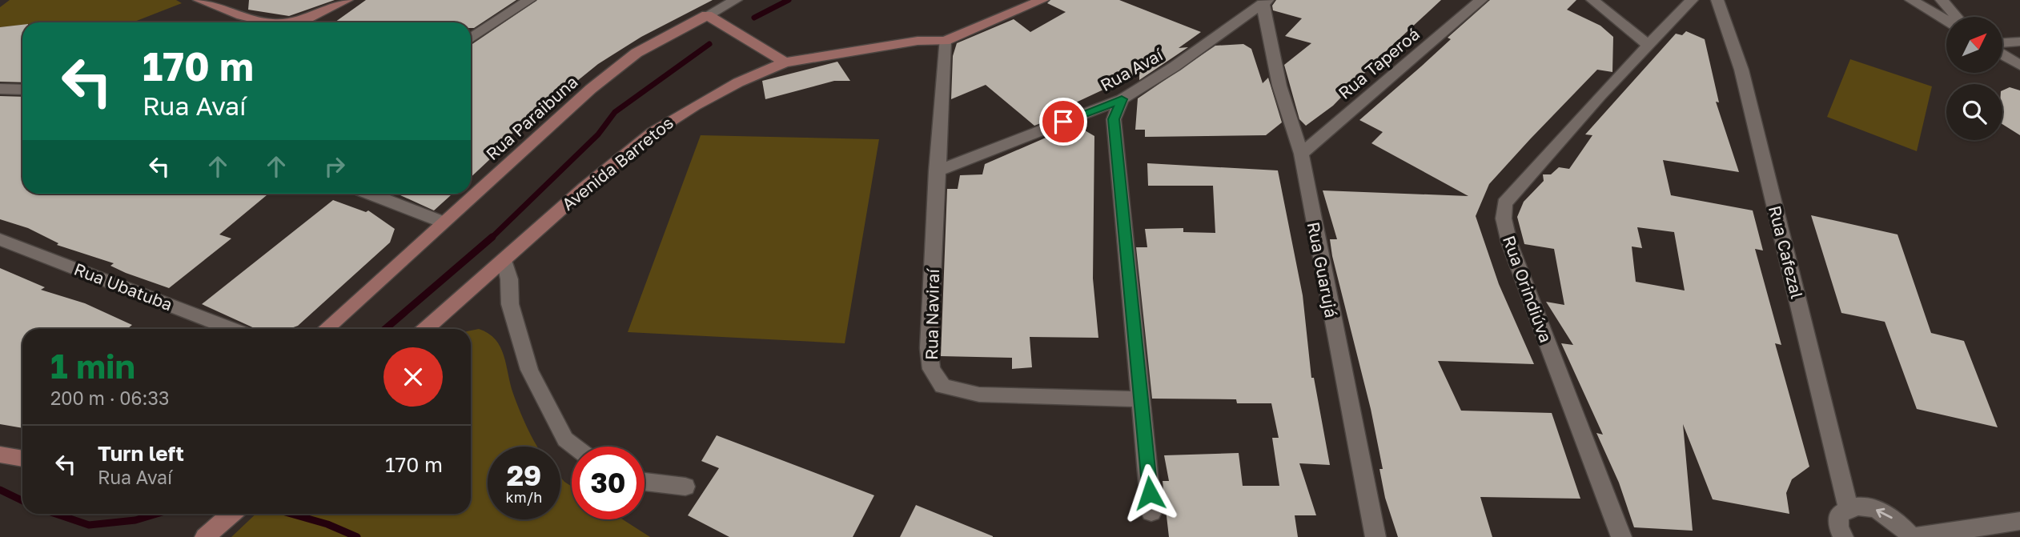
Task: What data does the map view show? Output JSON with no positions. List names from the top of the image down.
{
  "streets": {
    "street": [
      "Rua Taperoá",
      "Rua Avaí",
      "Rua Paraibuna",
      "Avenida Barretos",
      "Rua Cafezal",
      "Rua Guarujá",
      "Rua Ubatuba",
      "Rua Orindiúva",
      "Rua Naviraí"
    ]
  },
  "crossings": [
    ["Rua Taperoá", "Rua Guarujá"],
    ["Rua Avaí", "Rua Guarujá"],
    ["Rua Avaí", "Rua Naviraí"],
    ["Avenida Barretos", "Rua Naviraí"]
  ],
  "north": "top right",
  "page": {
    "turn": ["170 m", "Rua Avaí"],
    "heading": ["1 min", "200 m · 06:33"],
    "list": [
      {
        "name": "Turn left",
        "note": "Rua Avaí",
        "value": "170 m"
      }
    ],
    "speed": "29 km/h",
    "limit": "30"
  }
}
